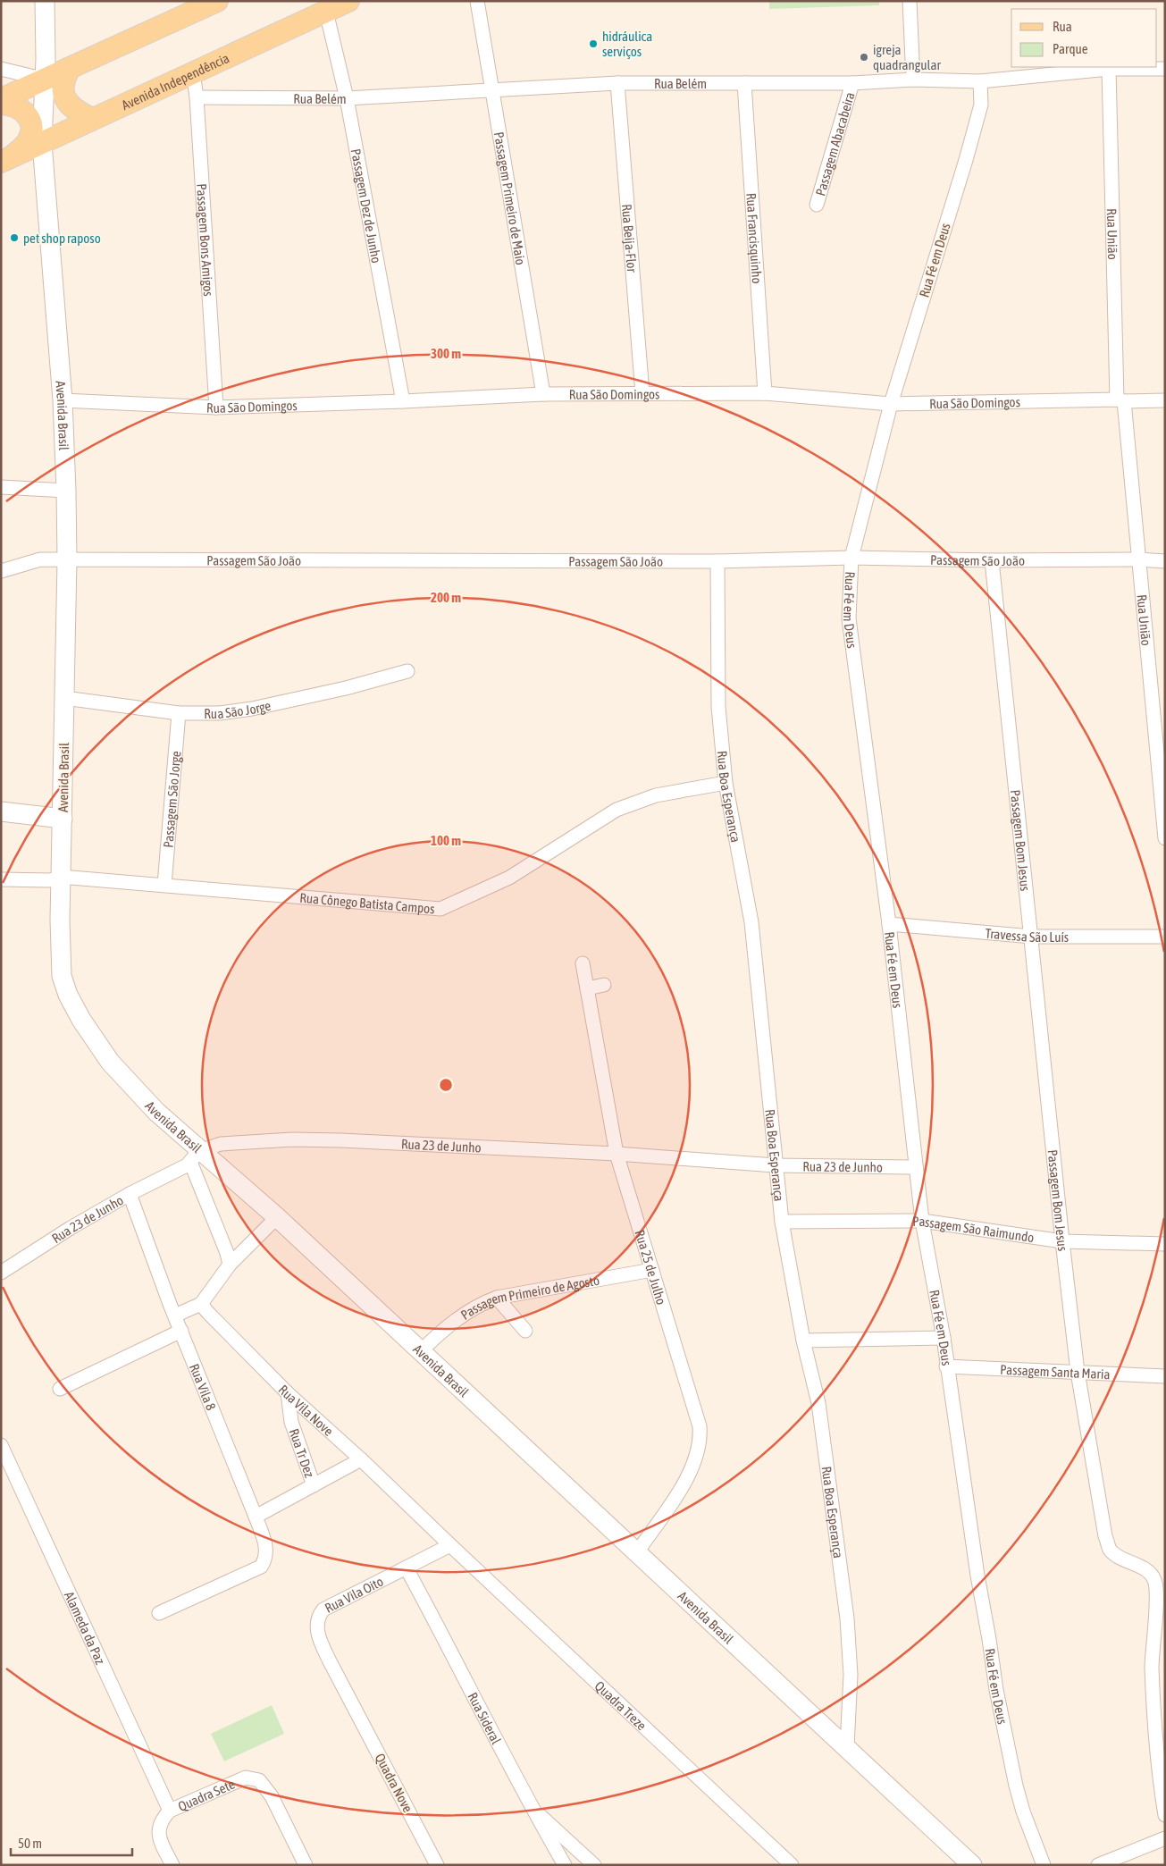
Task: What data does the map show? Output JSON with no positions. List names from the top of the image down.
{
  "streets": {
    "main road": ["Avenida Independência", "Avenida Brasil"],
    "street": [
      "Rua Belém",
      "Passagem Abacabeira",
      "Passagem Primeiro de Maio",
      "Passagem Dez de Junho",
      "Rua União",
      "Rua Francisquinho",
      "Rua Beija-Flor",
      "Passagem Bons Amigos",
      "Rua Fé em Deus",
      "Rua São Domingos",
      "Passagem São João",
      "Rua São Jorge",
      "Rua Boa Esperança",
      "Passagem São Jorge",
      "Passagem Bom Jesus",
      "Rua Cônego Batista Campos",
      "Travessa São Luís",
      "Rua 23 de Junho",
      "Passagem São Raimundo",
      "Rua 25 de Julho",
      "Passagem Primeiro de Agosto",
      "Passagem Santa Maria",
      "Rua Vila 8",
      "Rua Vila Nove",
      "Rua Tr Dez",
      "Rua Vila Oito",
      "Alameda da Paz",
      "Quadra Treze",
      "Rua Sideral",
      "Quadra Nove",
      "Quadra Sete"
    ]
  },
  "crossings": [
    ["Avenida Independência", "Passagem Dez de Junho"],
    ["Avenida Independência", "Passagem Bons Amigos"],
    ["Avenida Independência", "Avenida Brasil"],
    ["Rua Belém", "Passagem Abacabeira"],
    ["Rua Belém", "Passagem Primeiro de Maio"],
    ["Rua Belém", "Passagem Dez de Junho"],
    ["Rua Belém", "Rua União"],
    ["Rua Belém", "Rua Francisquinho"],
    ["Rua Belém", "Rua Beija-Flor"],
    ["Rua Belém", "Passagem Bons Amigos"],
    ["Rua Belém", "Rua Fé em Deus"],
    ["Passagem Primeiro de Maio", "Rua São Domingos"],
    ["Passagem Dez de Junho", "Rua São Domingos"],
    ["Rua União", "Rua São Domingos"],
    ["Rua União", "Passagem São João"],
    ["Rua Francisquinho", "Rua São Domingos"],
    ["Rua Beija-Flor", "Rua São Domingos"],
    ["Passagem Bons Amigos", "Rua São Domingos"],
    ["Rua Fé em Deus", "Rua São Domingos"],
    ["Rua Fé em Deus", "Passagem São João"],
    ["Rua Fé em Deus", "Travessa São Luís"],
    ["Rua Fé em Deus", "Rua 23 de Junho"],
    ["Rua Fé em Deus", "Passagem São Raimundo"],
    ["Rua Fé em Deus", "Passagem Santa Maria"],
    ["Rua São Domingos", "Avenida Brasil"],
    ["Avenida Brasil", "Passagem São João"],
    ["Avenida Brasil", "Rua São Jorge"],
    ["Avenida Brasil", "Rua Boa Esperança"],
    ["Avenida Brasil", "Rua Cônego Batista Campos"],
    ["Avenida Brasil", "Rua 23 de Junho"],
    ["Avenida Brasil", "Rua 25 de Julho"],
    ["Avenida Brasil", "Passagem Primeiro de Agosto"],
    ["Passagem São João", "Rua Boa Esperança"],
    ["Passagem São João", "Passagem Bom Jesus"],
    ["Rua São Jorge", "Passagem São Jorge"],
    ["Rua Boa Esperança", "Rua Cônego Batista Campos"],
    ["Rua Boa Esperança", "Rua 23 de Junho"],
    ["Rua Boa Esperança", "Passagem São Raimundo"],
    ["Passagem São Jorge", "Rua Cônego Batista Campos"],
    ["Passagem Bom Jesus", "Travessa São Luís"],
    ["Passagem Bom Jesus", "Passagem São Raimundo"],
    ["Passagem Bom Jesus", "Passagem Santa Maria"],
    ["Rua 23 de Junho", "Rua 25 de Julho"],
    ["Rua 23 de Junho", "Rua Vila 8"],
    ["Rua 25 de Julho", "Passagem Primeiro de Agosto"],
    ["Rua Vila Nove", "Rua Tr Dez"],
    ["Rua Vila Nove", "Rua Vila Oito"],
    ["Rua Vila Nove", "Quadra Treze"],
    ["Rua Vila Oito", "Quadra Treze"],
    ["Rua Vila Oito", "Rua Sideral"],
    ["Rua Vila Oito", "Quadra Nove"],
    ["Alameda da Paz", "Quadra Sete"]
  ],
  "places": ["hidráulica serviços", "igreja quadrangular", "pet shop raposo"],
  "legend": ["Rua", "Parque"],
  "scale_bar": "50 m",
  "rings": ["300 m", "200 m", "100 m"]
}
